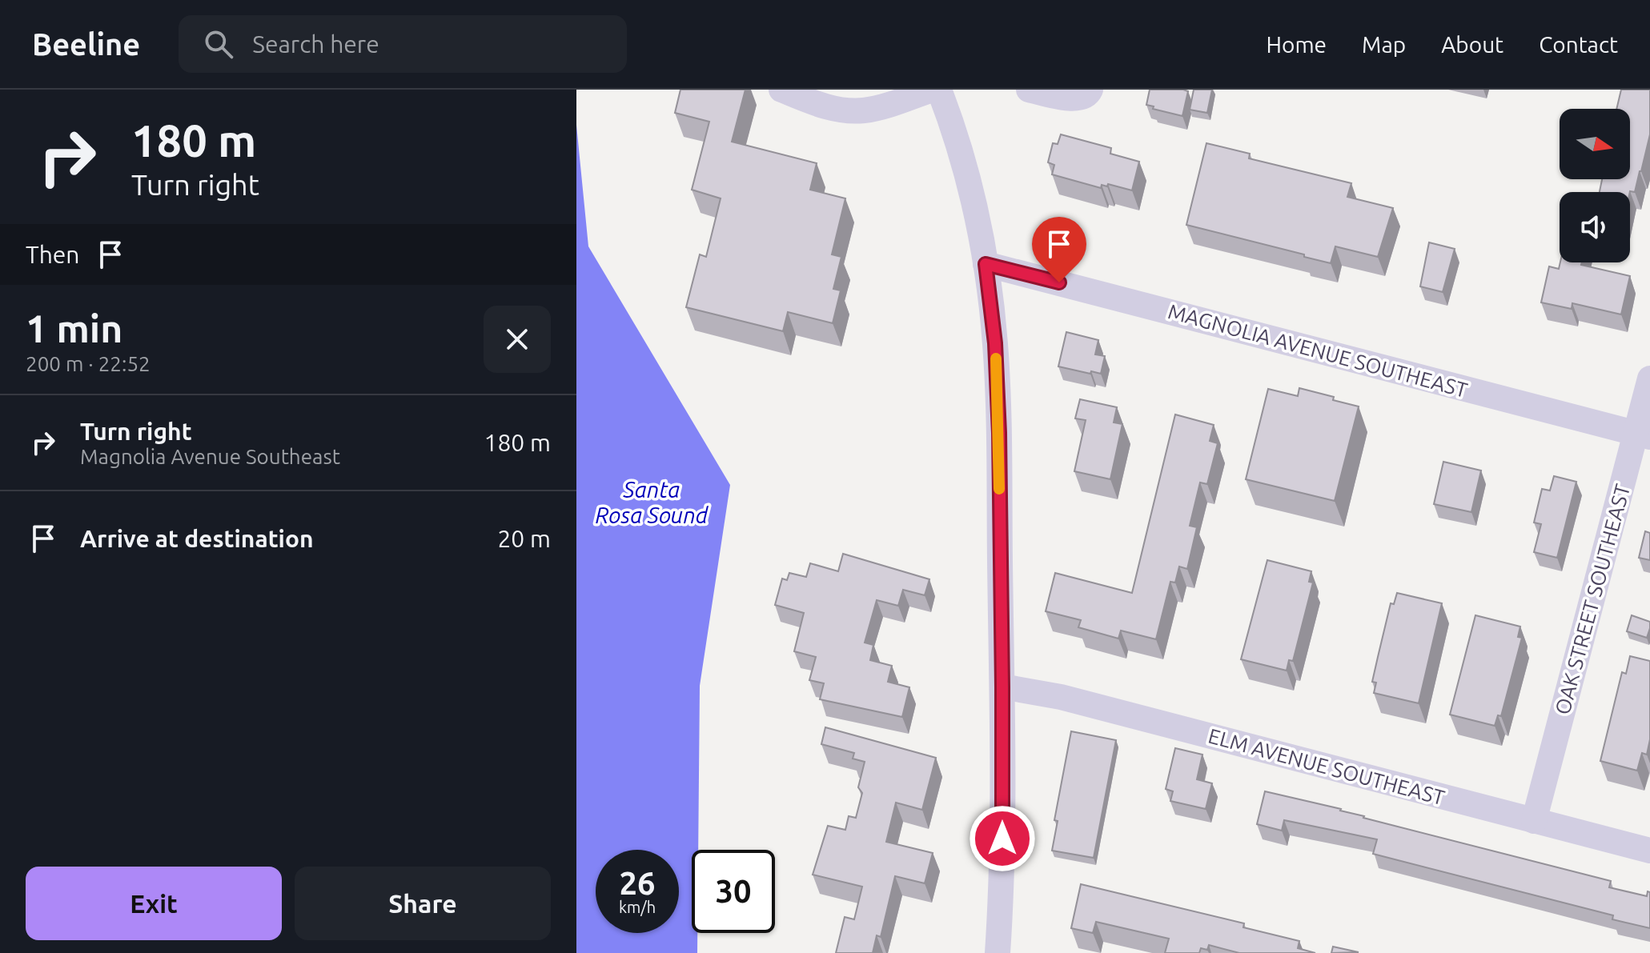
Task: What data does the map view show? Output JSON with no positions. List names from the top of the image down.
{
  "streets": {
    "street": ["MAGNOLIA AVENUE SOUTHEAST", "OAK STREET SOUTHEAST", "ELM AVENUE SOUTHEAST"]
  },
  "crossings": [
    ["MAGNOLIA AVENUE SOUTHEAST", "OAK STREET SOUTHEAST"],
    ["OAK STREET SOUTHEAST", "ELM AVENUE SOUTHEAST"]
  ],
  "water": ["Santa Rosa Sound"],
  "north": "right",
  "page": {
    "header": "Beeline",
    "search": "Search here",
    "nav": [
      "Home",
      "Map",
      "About",
      "Contact"
    ],
    "turn": ["180 m", "Turn right"],
    "then": "Then",
    "heading": ["1 min", "200 m · 22:52"],
    "list": [
      {
        "name": "Turn right",
        "note": "Magnolia Avenue Southeast",
        "value": "180 m"
      },
      {
        "name": "Arrive at destination",
        "value": "20 m"
      }
    ],
    "speed": "26 km/h",
    "limit": "30",
    "buttons": ["Exit", "Share"]
  }
}
